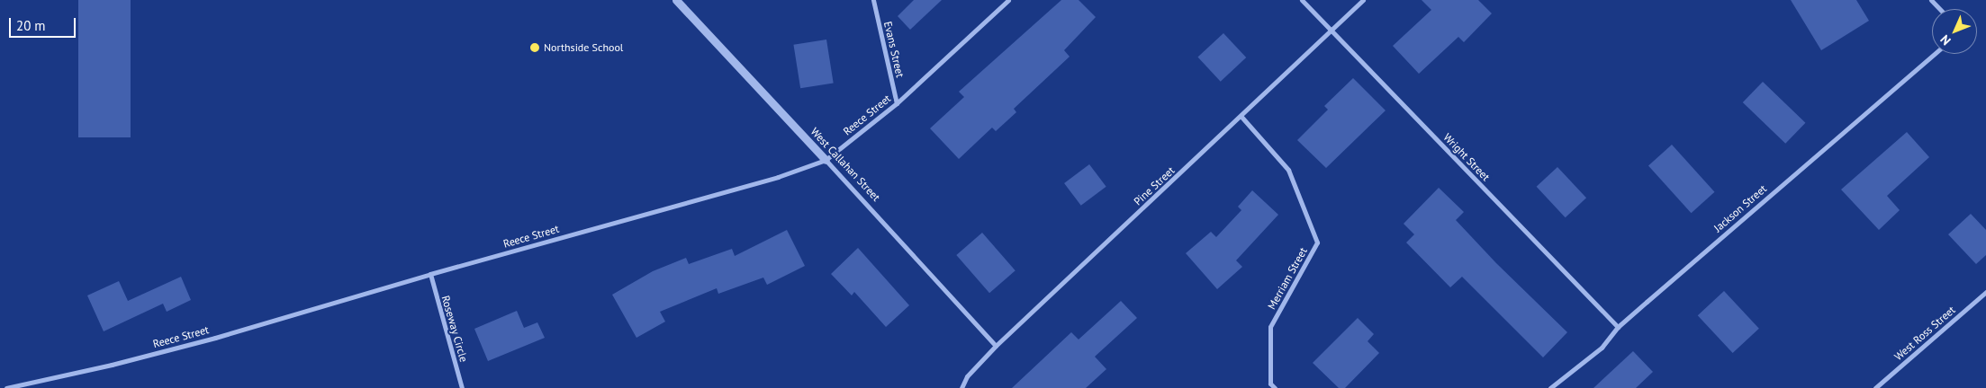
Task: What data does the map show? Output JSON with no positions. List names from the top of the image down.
{
  "streets": {
    "street": [
      "Evans Street",
      "Reece Street",
      "Wright Street",
      "West Callahan Street",
      "Pine Street",
      "Jackson Street",
      "Merriam Street",
      "Roseway Circle",
      "West Ross Street"
    ]
  },
  "crossings": [
    ["Evans Street", "Reece Street"],
    ["Reece Street", "West Callahan Street"],
    ["Reece Street", "Roseway Circle"],
    ["Wright Street", "Pine Street"],
    ["Wright Street", "Jackson Street"],
    ["West Callahan Street", "Pine Street"],
    ["Pine Street", "Merriam Street"]
  ],
  "places": ["Northside School"],
  "scale_bar": "20 m",
  "north": "bottom left"
}
